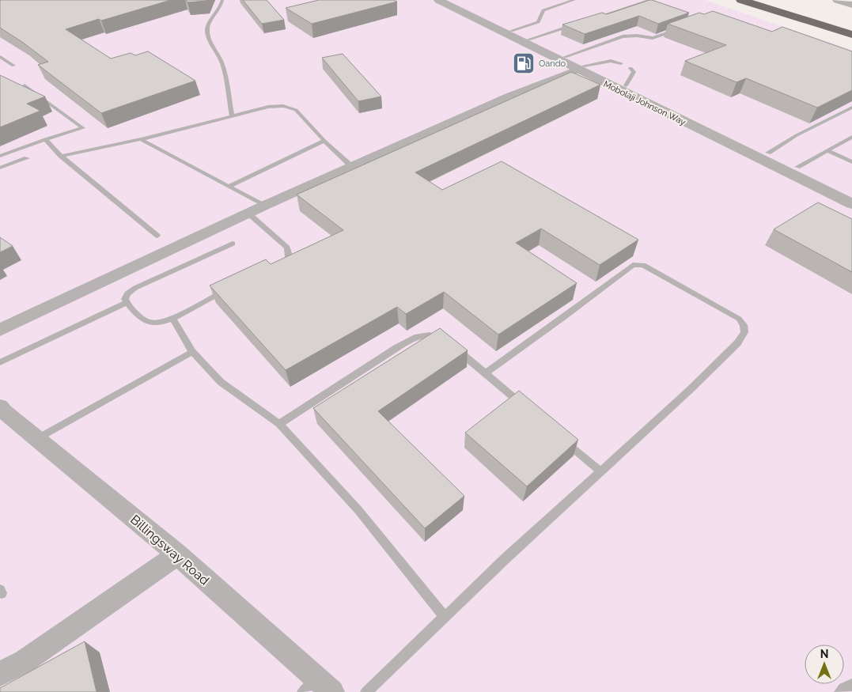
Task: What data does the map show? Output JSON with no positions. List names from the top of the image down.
{
  "streets": {
    "street": ["Mobolaji Johnson Way", "Billingsway Road"]
  },
  "places": {
    "fuel station": ["Oando"]
  },
  "north": "top"
}
